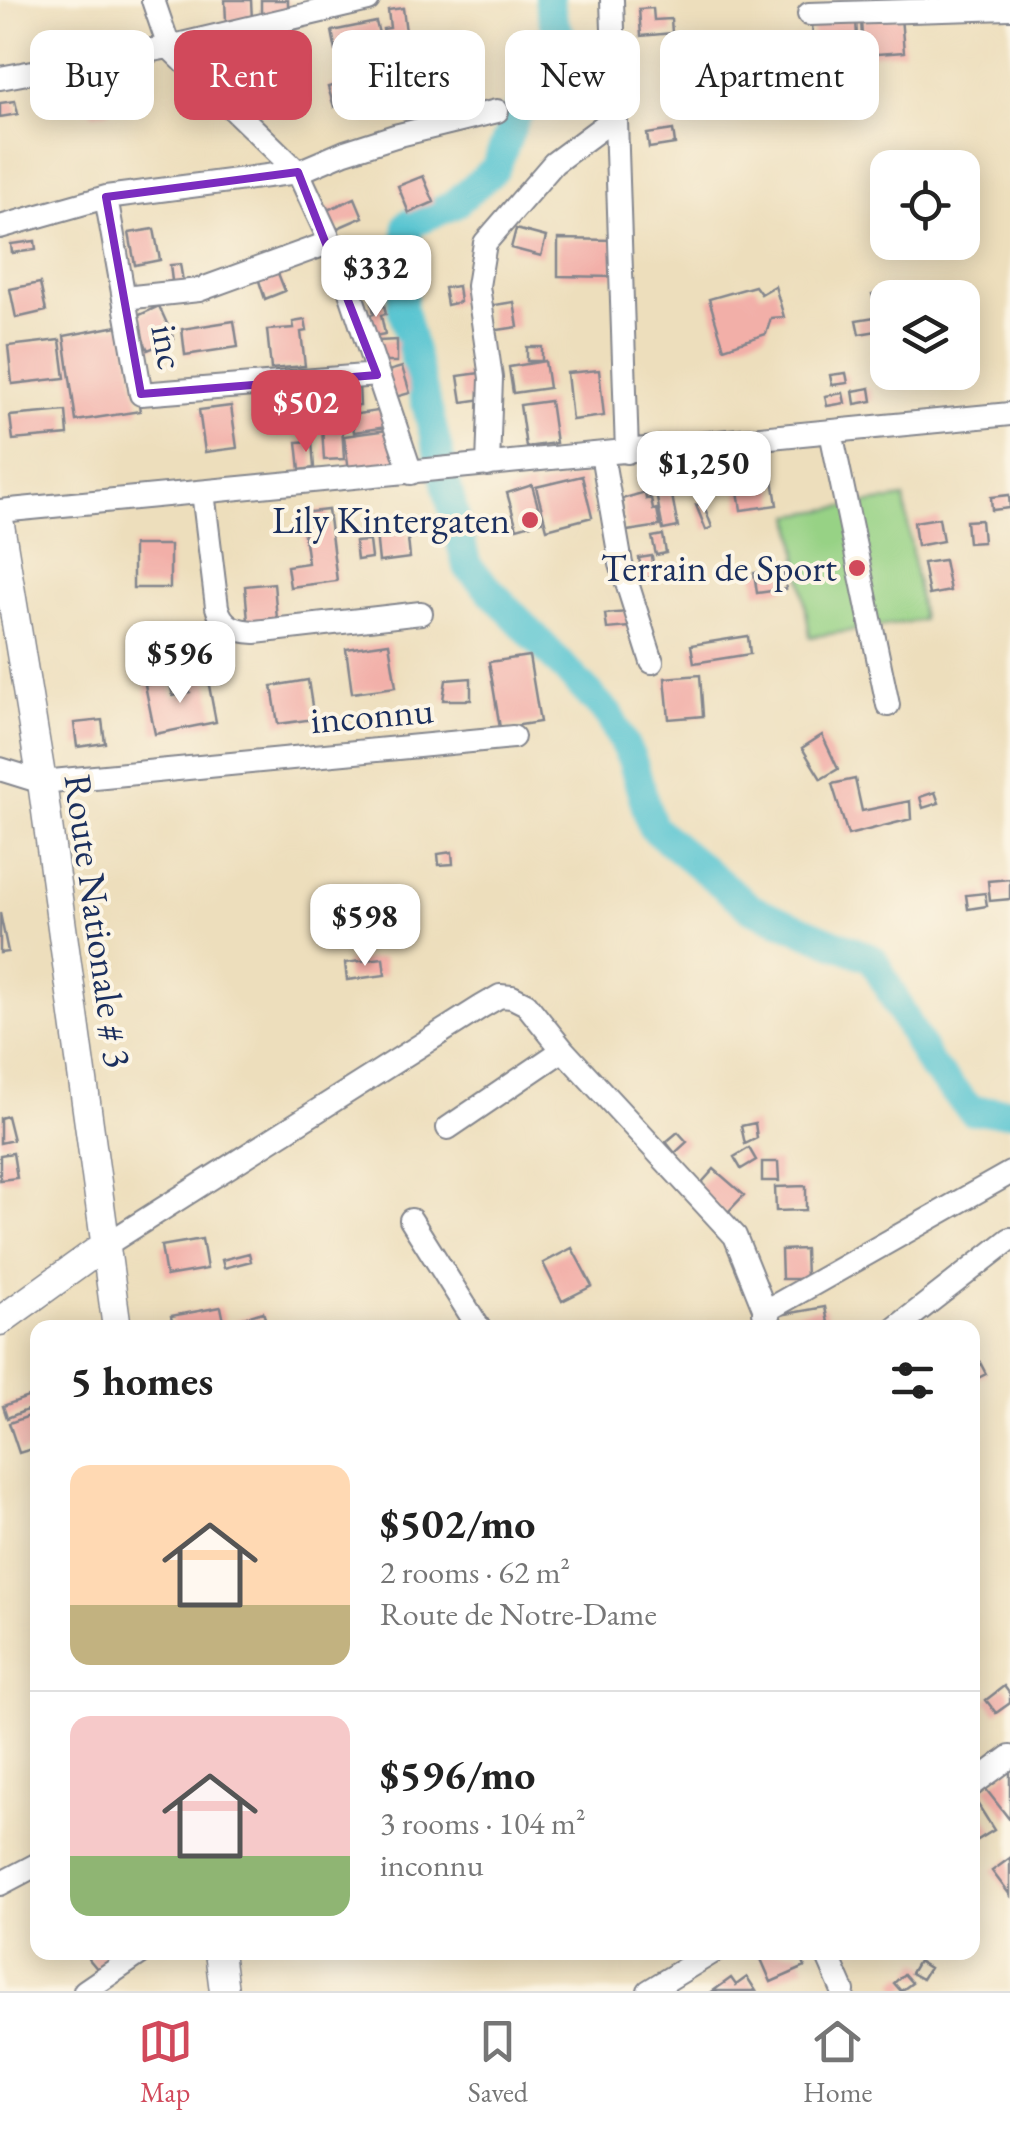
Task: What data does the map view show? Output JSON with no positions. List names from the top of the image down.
{
  "streets": {
    "main road": ["Route Nationale # 3"],
    "street": ["inc", "inconnu"]
  },
  "crossings": [
    ["inconnu", "Route Nationale # 3"]
  ],
  "places": ["Lily Kintergaten", "Terrain de Sport"],
  "page": {
    "chip": [
      "Buy",
      "Rent",
      "Filters",
      "New",
      "Apartment"
    ],
    "price": [
      "$332",
      "$502",
      "$1,250",
      "$596",
      "$598"
    ],
    "heading": "5 homes",
    "list": [
      {
        "name": "$502/mo",
        "note": "2 rooms · 62 m² · Route de Notre-Dame"
      },
      {
        "name": "$596/mo",
        "note": "3 rooms · 104 m² · inconnu"
      }
    ],
    "tabs": ["Map", "Saved", "Home"]
  }
}
